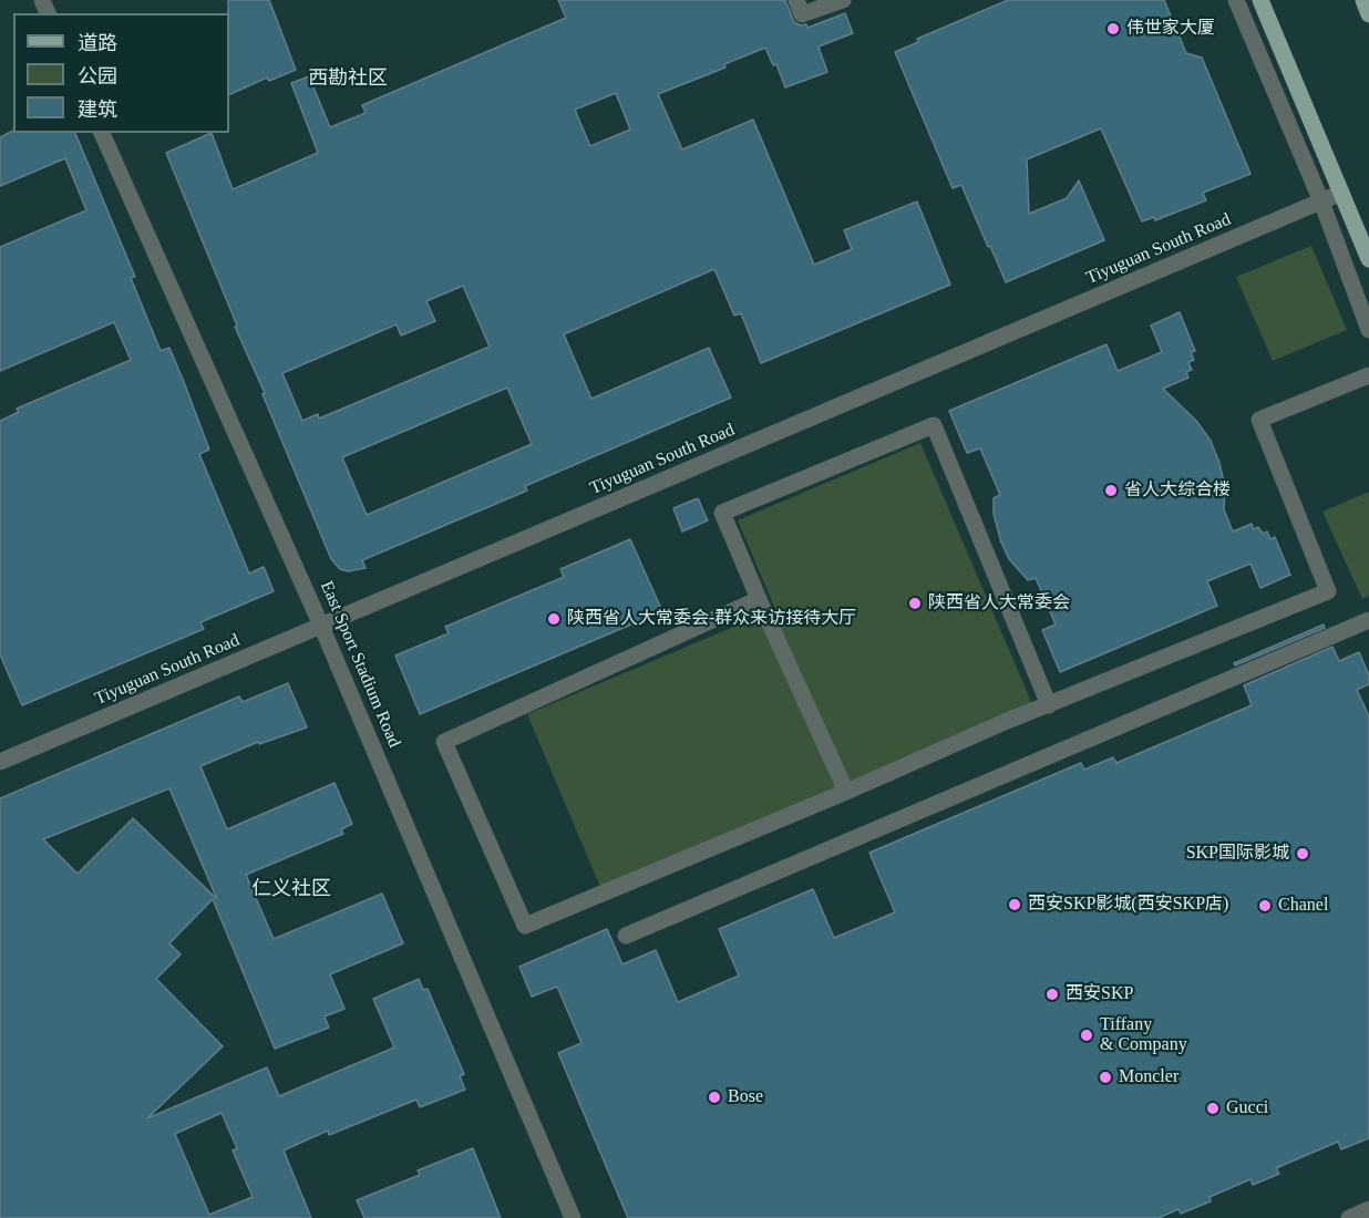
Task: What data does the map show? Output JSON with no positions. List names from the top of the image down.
{
  "streets": {
    "street": ["Tiyuguan South Road", "East Sport Stadium Road"]
  },
  "crossings": [
    ["Tiyuguan South Road", "East Sport Stadium Road"]
  ],
  "districts": ["西勘社区", "仁义社区"],
  "places": [
    "伟世家大厦",
    "省人大综合楼",
    "陕西省人大常委会",
    "陕西省人大常委会-群众来访接待大厅",
    "SKP国际影城",
    "西安SKP影城(西安SKP店)",
    "Chanel",
    "西安SKP",
    "Tiffany & Company",
    "Moncler",
    "Bose",
    "Gucci"
  ],
  "legend": ["道路", "公园", "建筑"]
}
